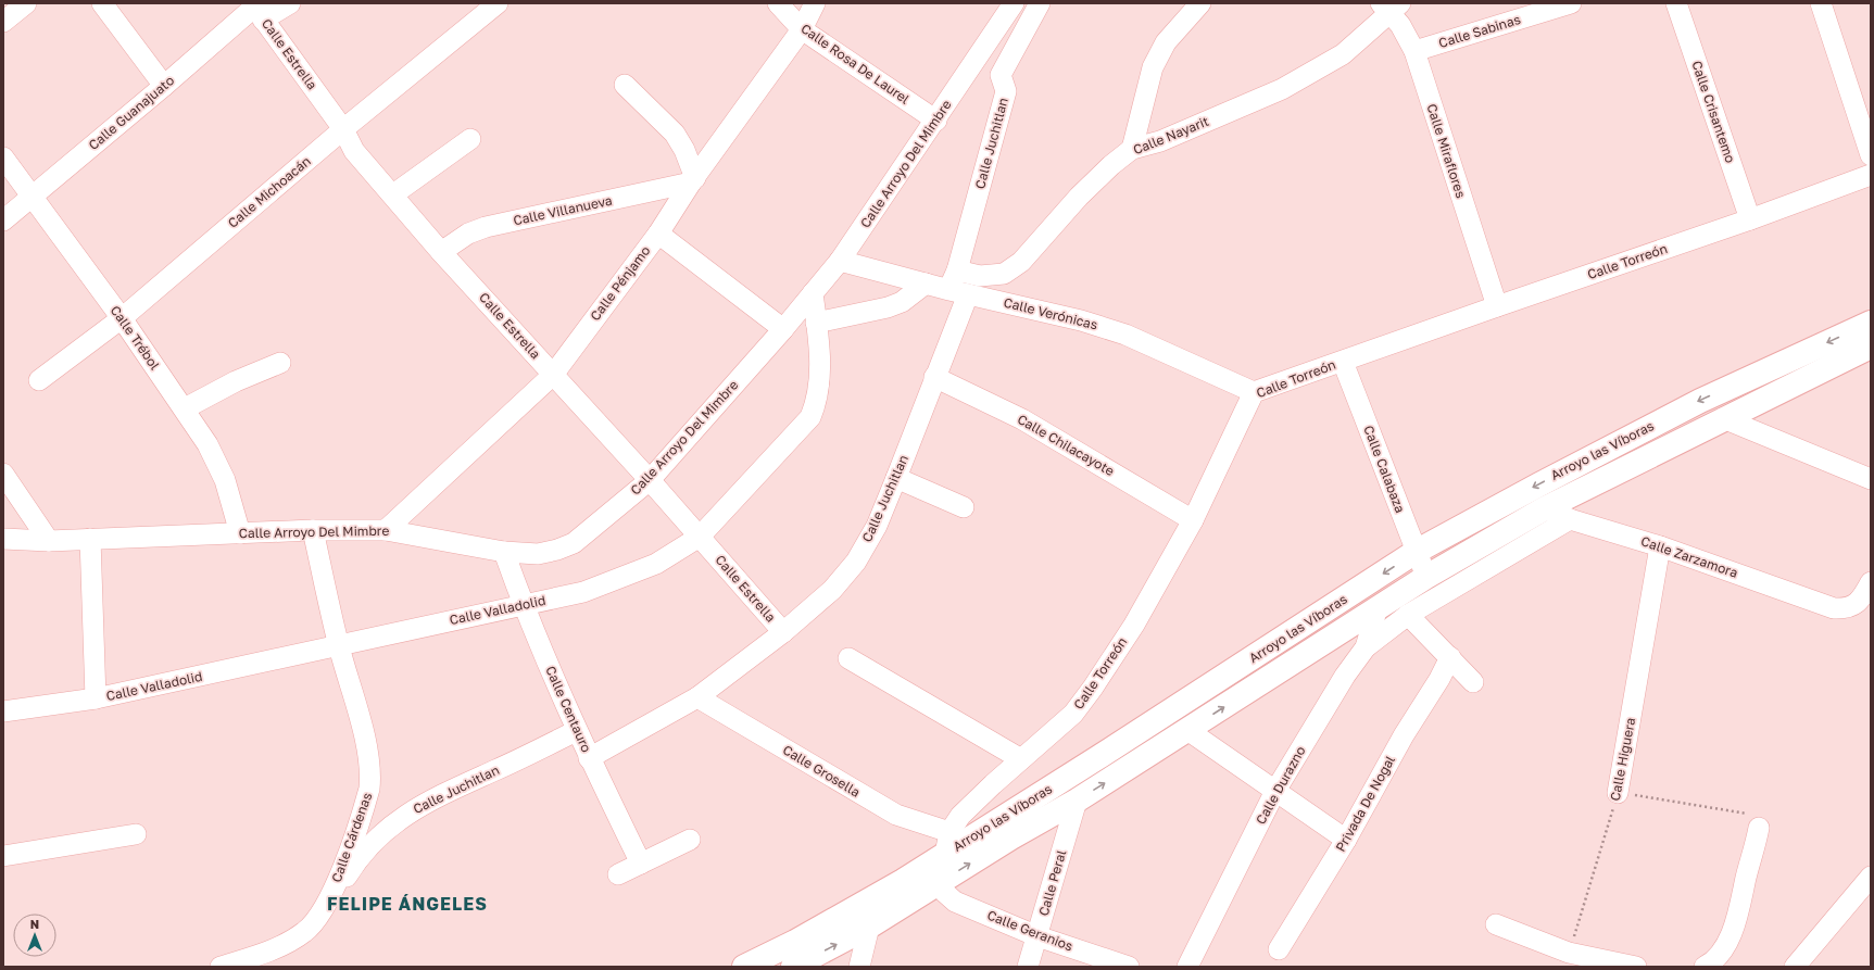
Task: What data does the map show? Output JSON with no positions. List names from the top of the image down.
{
  "streets": {
    "main road": ["Arroyo las Víboras"],
    "street": [
      "Calle Sabinas",
      "Calle Estrella",
      "Calle Rosa De Laurel",
      "Calle Crisantemo",
      "Calle Guanajuato",
      "Calle Nayarit",
      "Calle Juchitlan",
      "Calle Miraflores",
      "Calle Arroyo Del Mimbre",
      "Calle Michoacán",
      "Calle Villanueva",
      "Calle Torreón",
      "Calle Pénjamo",
      "Calle Verónicas",
      "Calle Trébol",
      "Calle Chilacayote",
      "Calle Calabaza",
      "Calle Zarzamora",
      "Calle Valladolid",
      "Calle Centauro",
      "Calle Higuera",
      "Calle Grosella",
      "Calle Durazno",
      "Privada De Nogal",
      "Calle Cárdenas",
      "Calle Peral",
      "Calle Geranios"
    ]
  },
  "crossings": [
    ["Calle Sabinas", "Calle Miraflores"],
    ["Calle Estrella", "Calle Guanajuato"],
    ["Calle Estrella", "Calle Juchitlan"],
    ["Calle Estrella", "Calle Arroyo Del Mimbre"],
    ["Calle Estrella", "Calle Michoacán"],
    ["Calle Estrella", "Calle Villanueva"],
    ["Calle Estrella", "Calle Pénjamo"],
    ["Calle Estrella", "Calle Valladolid"],
    ["Calle Rosa De Laurel", "Calle Arroyo Del Mimbre"],
    ["Calle Rosa De Laurel", "Calle Pénjamo"],
    ["Calle Crisantemo", "Calle Torreón"],
    ["Calle Guanajuato", "Calle Trébol"],
    ["Calle Nayarit", "Calle Juchitlan"],
    ["Calle Nayarit", "Calle Miraflores"],
    ["Calle Juchitlan", "Calle Verónicas"],
    ["Calle Juchitlan", "Calle Chilacayote"],
    ["Calle Juchitlan", "Calle Centauro"],
    ["Calle Juchitlan", "Calle Grosella"],
    ["Calle Juchitlan", "Calle Cárdenas"],
    ["Calle Miraflores", "Calle Torreón"],
    ["Calle Arroyo Del Mimbre", "Calle Pénjamo"],
    ["Calle Arroyo Del Mimbre", "Calle Verónicas"],
    ["Calle Arroyo Del Mimbre", "Calle Trébol"],
    ["Calle Arroyo Del Mimbre", "Calle Valladolid"],
    ["Calle Arroyo Del Mimbre", "Calle Centauro"],
    ["Calle Michoacán", "Calle Trébol"],
    ["Calle Villanueva", "Calle Pénjamo"],
    ["Calle Torreón", "Calle Verónicas"],
    ["Calle Torreón", "Calle Chilacayote"],
    ["Calle Torreón", "Arroyo las Víboras"],
    ["Calle Torreón", "Calle Calabaza"],
    ["Calle Torreón", "Calle Grosella"],
    ["Calle Torreón", "Calle Geranios"],
    ["Arroyo las Víboras", "Calle Calabaza"],
    ["Arroyo las Víboras", "Calle Zarzamora"],
    ["Arroyo las Víboras", "Calle Durazno"],
    ["Arroyo las Víboras", "Calle Peral"],
    ["Arroyo las Víboras", "Calle Geranios"],
    ["Calle Zarzamora", "Calle Higuera"],
    ["Calle Valladolid", "Calle Centauro"],
    ["Calle Valladolid", "Calle Cárdenas"],
    ["Calle Peral", "Calle Geranios"]
  ],
  "districts": ["FELIPE ÁNGELES"],
  "north": "top"
}
